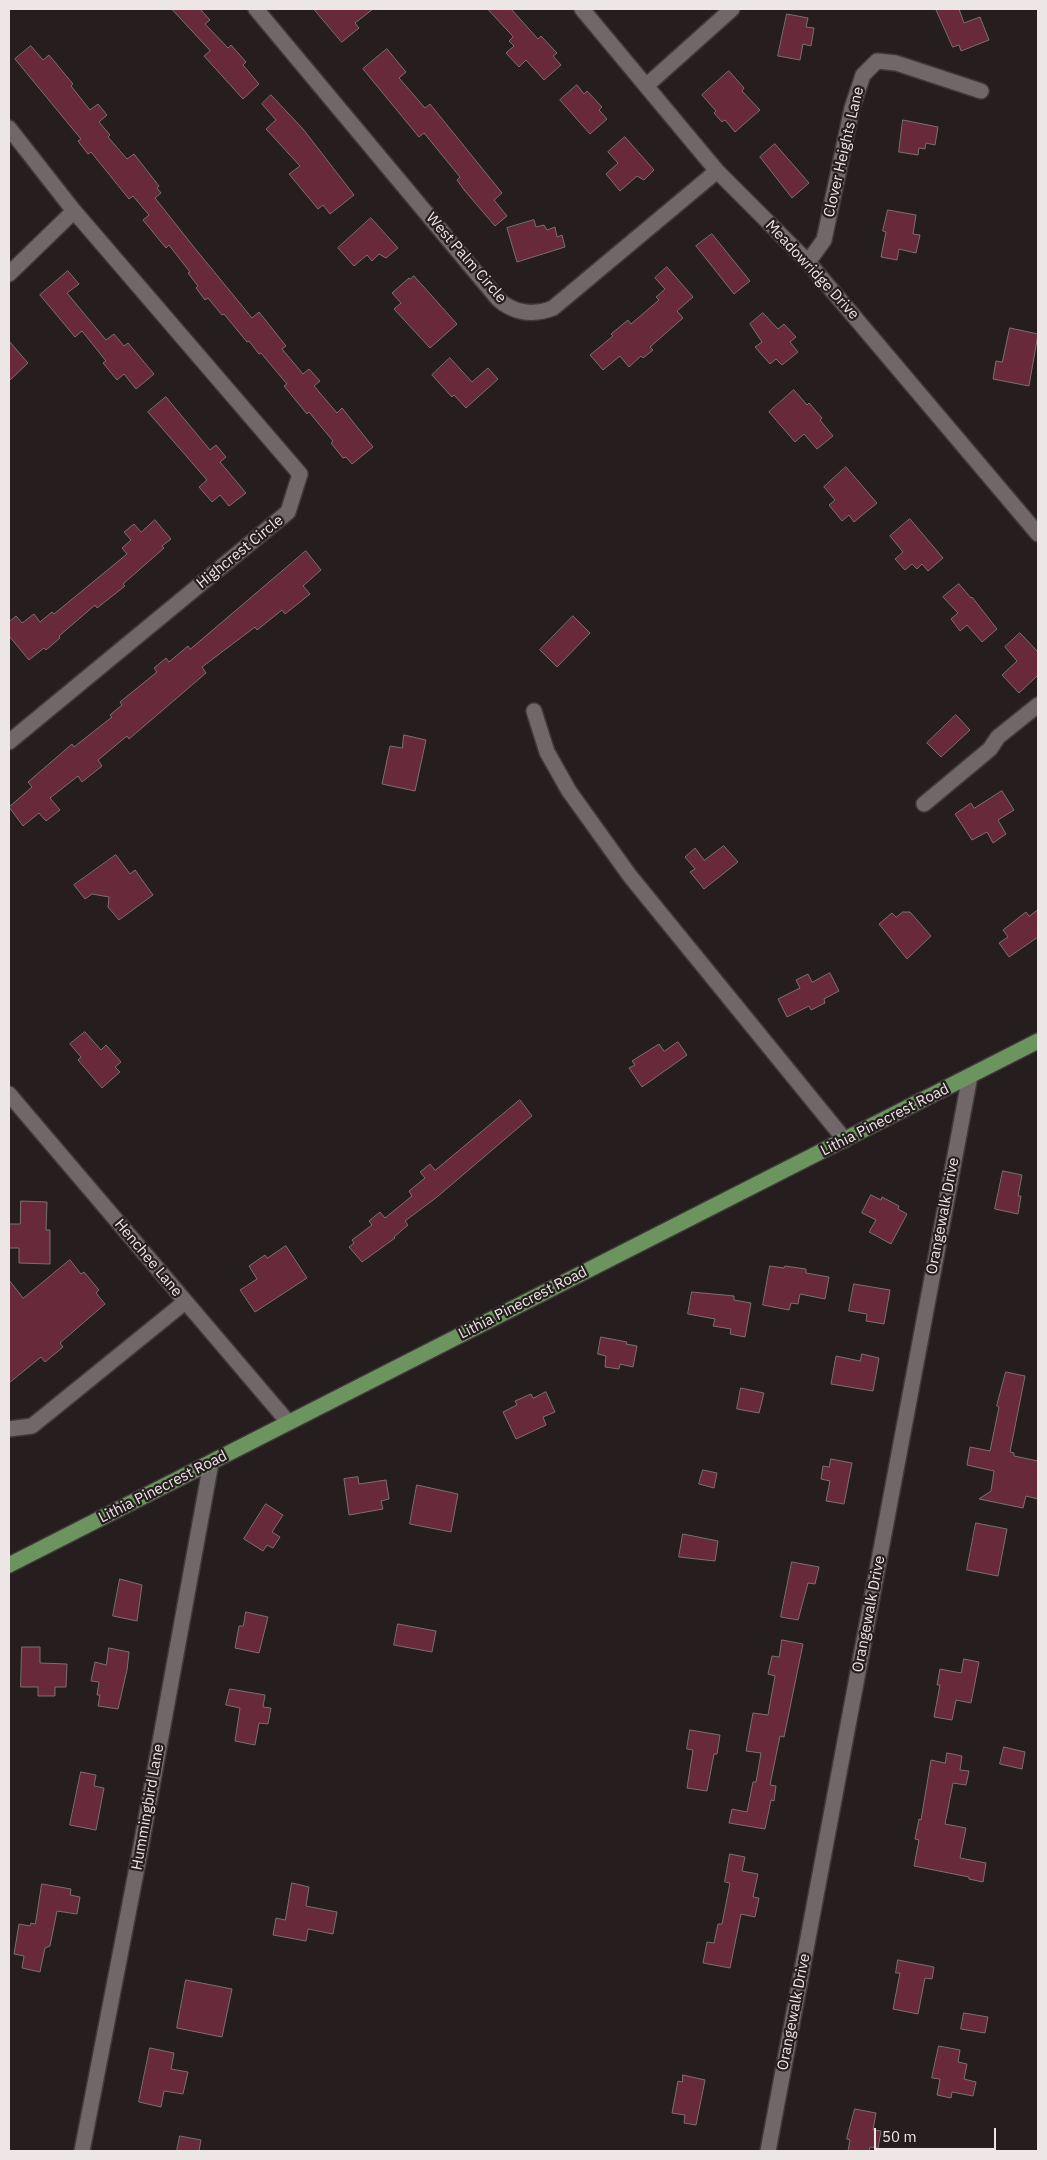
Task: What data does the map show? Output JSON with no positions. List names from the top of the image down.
{
  "streets": {
    "main road": ["Lithia Pinecrest Road"],
    "street": [
      "Clover Heights Lane",
      "West Palm Circle",
      "Meadowridge Drive",
      "Highcrest Circle",
      "Orangewalk Drive",
      "Henchee Lane",
      "Hummingbird Lane"
    ]
  },
  "crossings": [
    ["Clover Heights Lane", "Meadowridge Drive"],
    ["West Palm Circle", "Meadowridge Drive"],
    ["Lithia Pinecrest Road", "Orangewalk Drive"],
    ["Lithia Pinecrest Road", "Henchee Lane"],
    ["Lithia Pinecrest Road", "Hummingbird Lane"]
  ],
  "scale_bar": "50 m"
}
